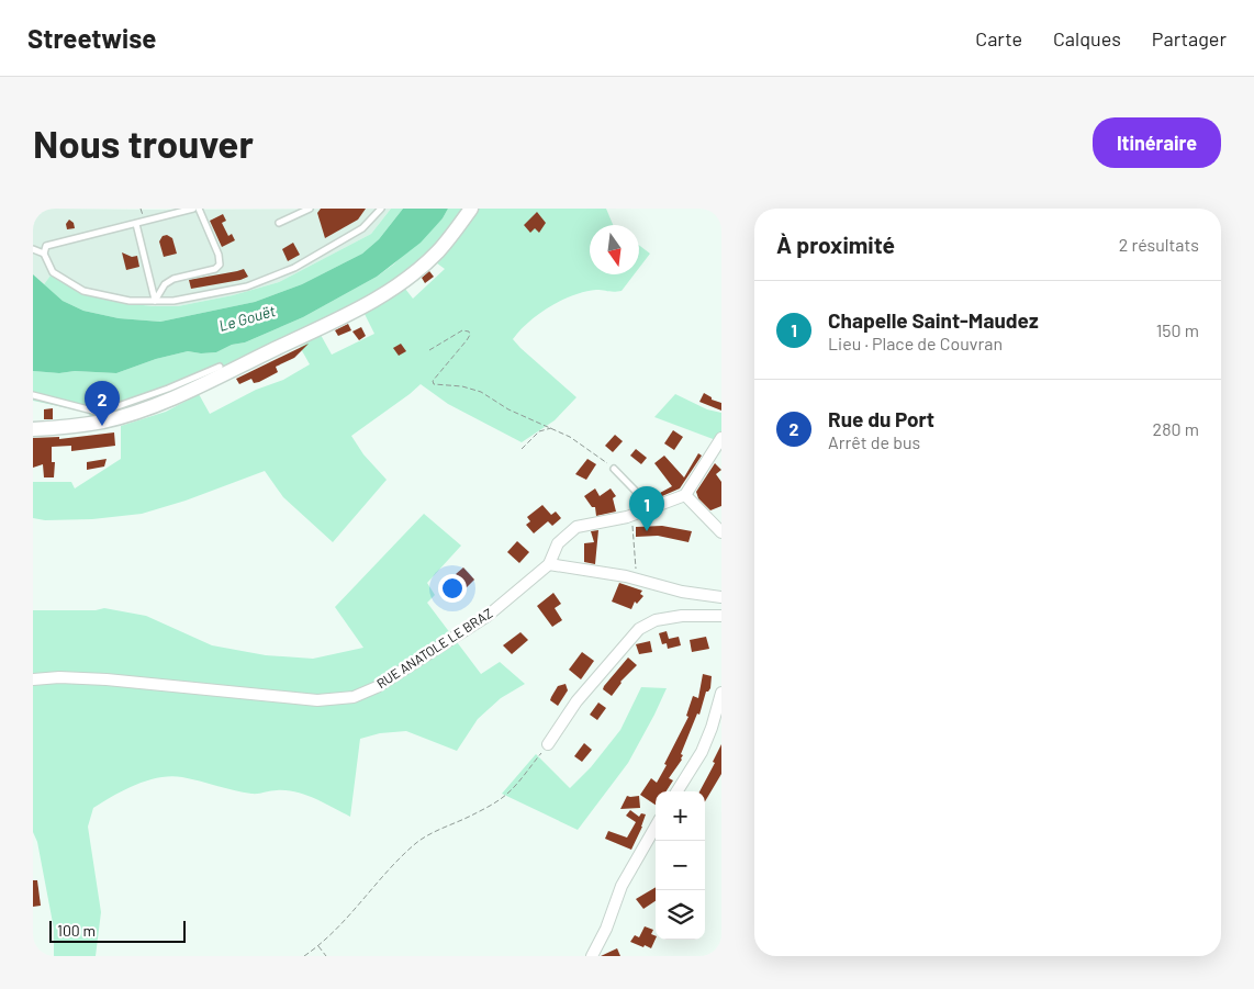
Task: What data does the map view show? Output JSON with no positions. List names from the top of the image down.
{
  "streets": {
    "street": ["RUE ANATOLE LE BRAZ"]
  },
  "water": ["Le Gouët"],
  "scale_bar": "100 m",
  "north": "bottom",
  "page": {
    "header": "Streetwise",
    "nav": ["Carte", "Calques", "Partager"],
    "buttons": "Itinéraire",
    "title": "Nous trouver",
    "heading": ["À proximité", "2 résultats"],
    "list": [
      {
        "mark": "1",
        "name": "Chapelle Saint-Maudez",
        "note": "Lieu · Place de Couvran",
        "value": "150 m"
      },
      {
        "mark": "2",
        "name": "Rue du Port",
        "note": "Arrêt de bus",
        "value": "280 m"
      }
    ],
    "pins": ["2", "1"],
    "map_buttons": ["+", "−"],
    "scale": "100 m"
  }
}
